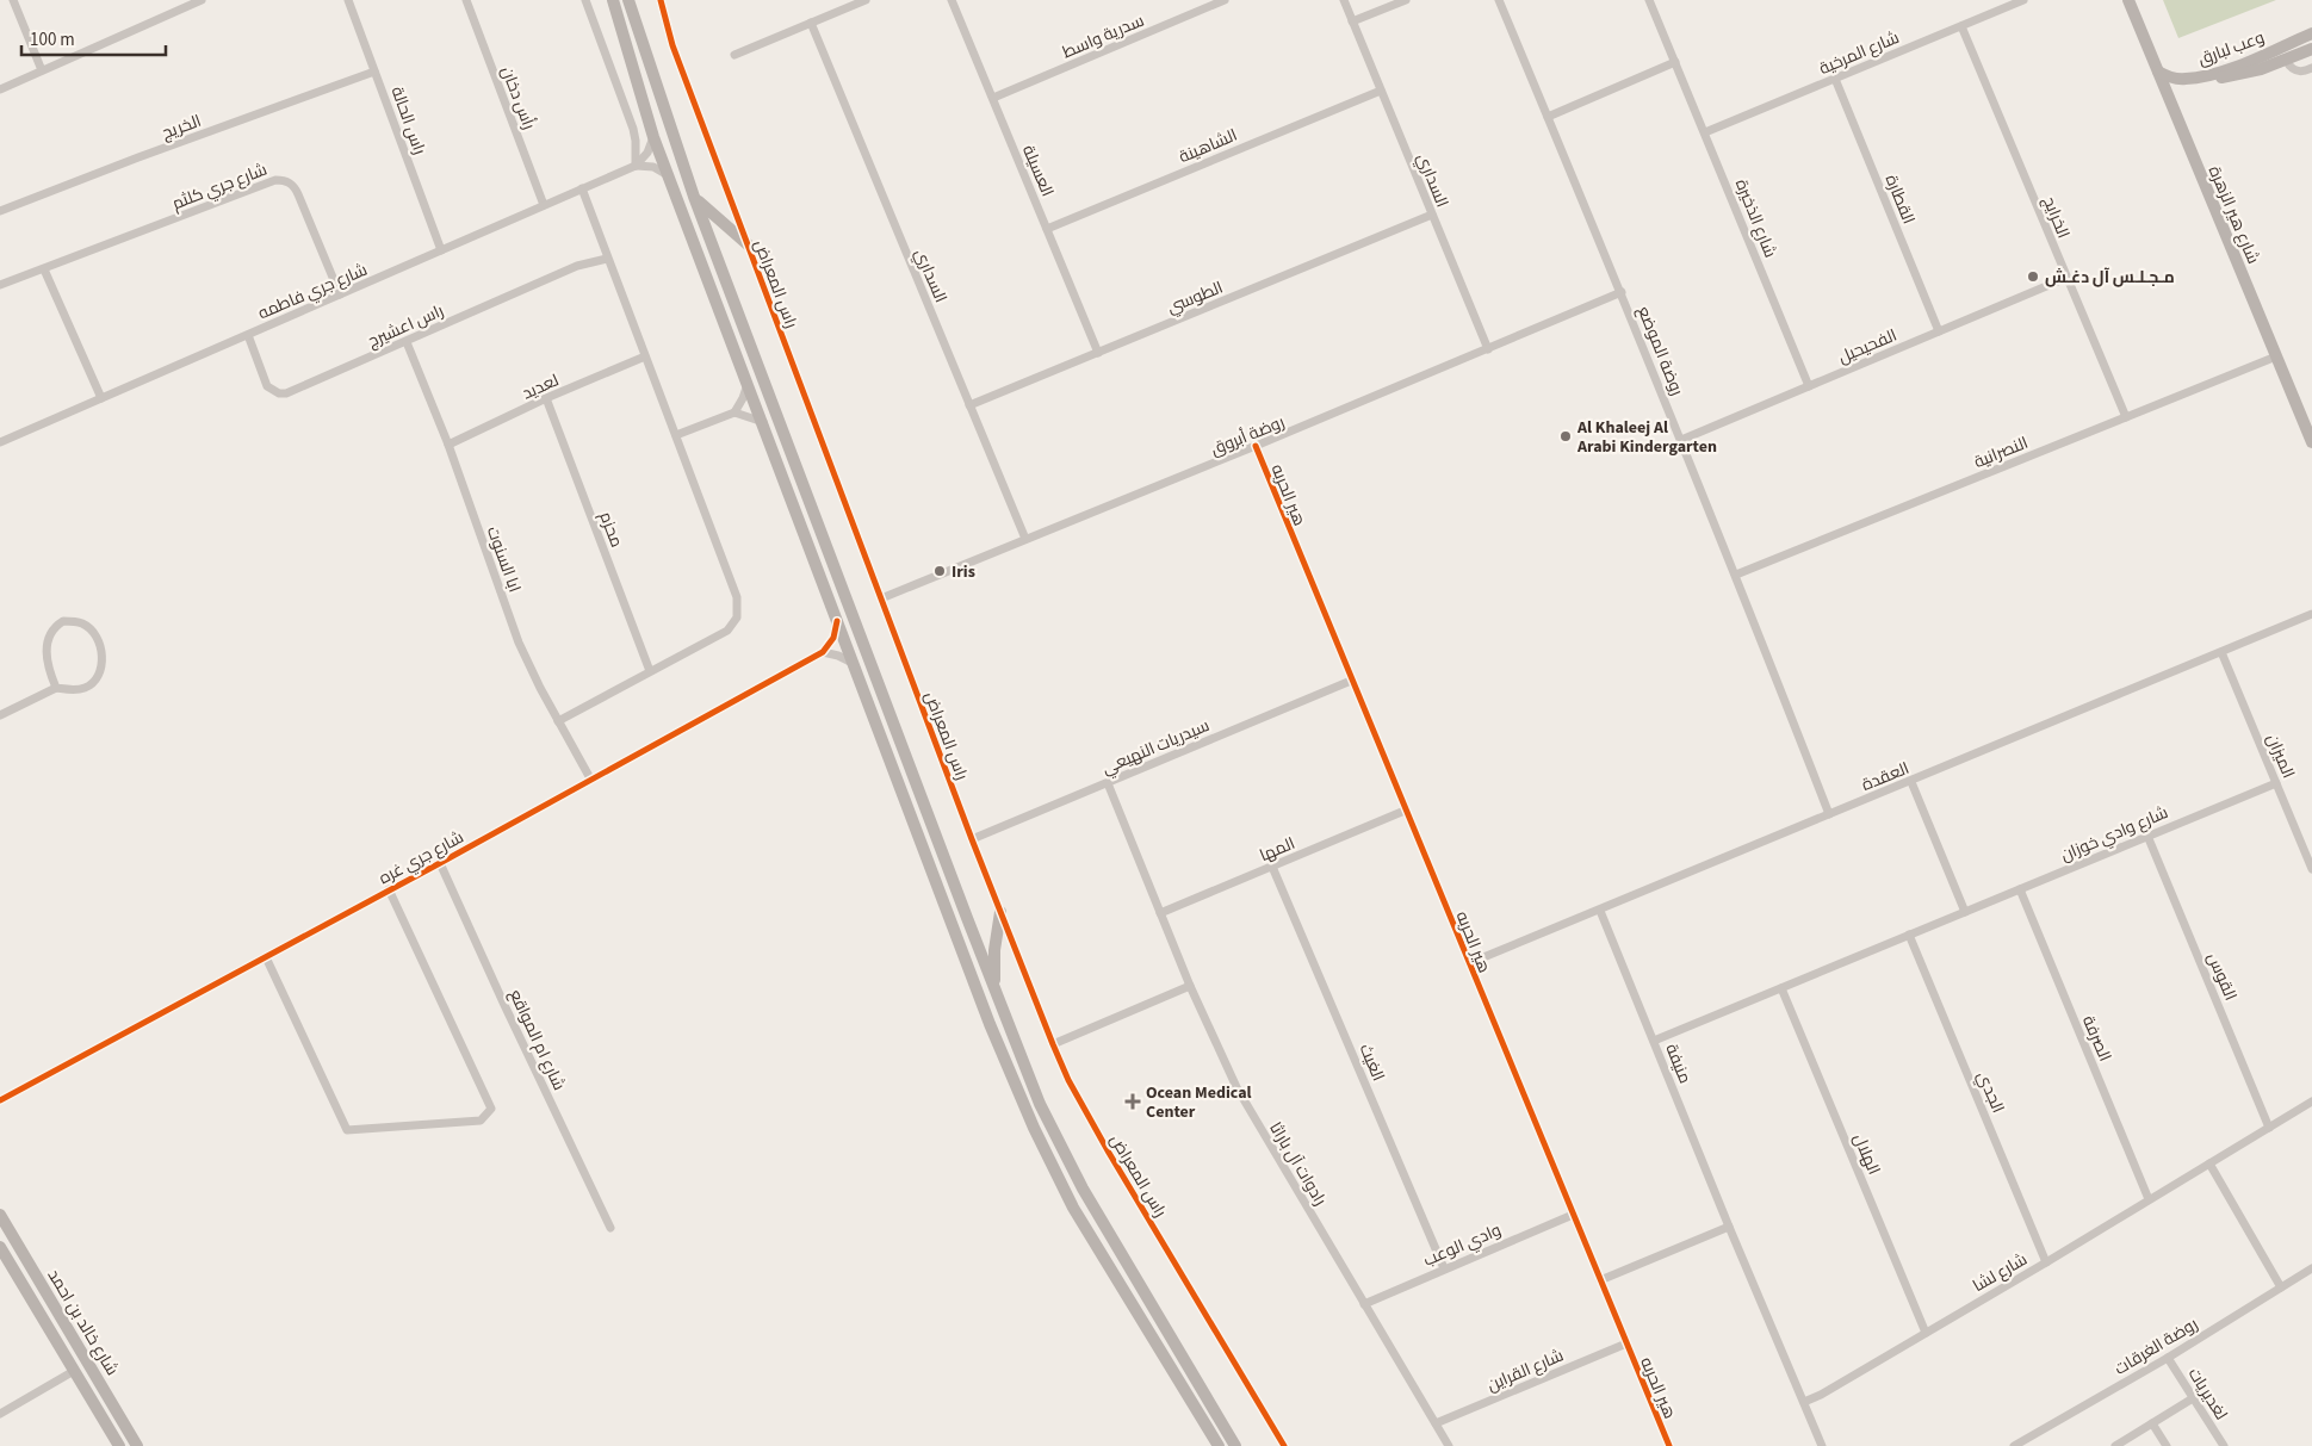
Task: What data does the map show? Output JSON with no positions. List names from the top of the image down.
{
  "streets": {
    "street": [
      "سدرية واسط",
      "وعب لبارق",
      "شارع المرخية",
      "رأس دخان",
      "راس الحالة",
      "الخريج",
      "الشاهينة",
      "العسيلة",
      "السداري",
      "شارع جري كلثم",
      "القطارة",
      "شارع هير الزهرة",
      "الخرايج",
      "شارع الذخيرة",
      "راس المعراض",
      "شارع جري فاطمه",
      "الطوسي",
      "راس اعشيرج",
      "الفحيحيل",
      "روضة الموضع",
      "لعديد",
      "روضة أبروق",
      "النصرانية",
      "هير الحربه",
      "محزم",
      "ابا السنوت",
      "سيدريات النهيعي",
      "الميزان",
      "العقدة",
      "شارع وادي خوزان",
      "المها",
      "شارع جري غره",
      "القوس",
      "الصرفة",
      "شارع ام المواقع",
      "الغيث",
      "منيفة",
      "الجدي",
      "الهلال",
      "رادوات آل باراثا",
      "وادي الوعب",
      "شارع لشا",
      "شارع خالد بن احمد",
      "روضة الغرقات",
      "شارع القراين",
      "لغديريات"
    ]
  },
  "crossings": [
    ["سدرية واسط", "العسيلة"],
    ["وعب لبارق", "شارع هير الزهرة"],
    ["شارع المرخية", "القطارة"],
    ["شارع المرخية", "الخرايج"],
    ["شارع المرخية", "شارع الذخيرة"],
    ["رأس دخان", "شارع جري فاطمه"],
    ["راس الحالة", "الخريج"],
    ["راس الحالة", "شارع جري فاطمه"],
    ["الشاهينة", "العسيلة"],
    ["الشاهينة", "السداري"],
    ["العسيلة", "الطوسي"],
    ["السداري", "الطوسي"],
    ["السداري", "روضة أبروق"],
    ["شارع جري كلثم", "شارع جري فاطمه"],
    ["القطارة", "الفحيحيل"],
    ["شارع هير الزهرة", "النصرانية"],
    ["الخرايج", "الفحيحيل"],
    ["الخرايج", "النصرانية"],
    ["شارع الذخيرة", "الفحيحيل"],
    ["راس المعراض", "روضة أبروق"],
    ["راس المعراض", "سيدريات النهيعي"],
    ["شارع جري فاطمه", "راس اعشيرج"],
    ["راس اعشيرج", "ابا السنوت"],
    ["الفحيحيل", "روضة الموضع"],
    ["روضة الموضع", "روضة أبروق"],
    ["روضة الموضع", "النصرانية"],
    ["روضة الموضع", "العقدة"],
    ["لعديد", "محزم"],
    ["لعديد", "ابا السنوت"],
    ["روضة أبروق", "هير الحربه"],
    ["هير الحربه", "سيدريات النهيعي"],
    ["هير الحربه", "العقدة"],
    ["هير الحربه", "المها"],
    ["هير الحربه", "وادي الوعب"],
    ["هير الحربه", "شارع القراين"],
    ["ابا السنوت", "شارع جري غره"],
    ["سيدريات النهيعي", "رادوات آل باراثا"],
    ["الميزان", "العقدة"],
    ["الميزان", "شارع وادي خوزان"],
    ["العقدة", "منيفة"],
    ["شارع وادي خوزان", "القوس"],
    ["شارع وادي خوزان", "الصرفة"],
    ["شارع وادي خوزان", "منيفة"],
    ["شارع وادي خوزان", "الجدي"],
    ["شارع وادي خوزان", "الهلال"],
    ["المها", "الغيث"],
    ["المها", "رادوات آل باراثا"],
    ["شارع جري غره", "شارع ام المواقع"],
    ["القوس", "شارع لشا"],
    ["الصرفة", "شارع لشا"],
    ["الغيث", "وادي الوعب"],
    ["منيفة", "شارع لشا"],
    ["الجدي", "شارع لشا"],
    ["الهلال", "شارع لشا"],
    ["رادوات آل باراثا", "وادي الوعب"],
    ["رادوات آل باراثا", "شارع القراين"],
    ["روضة الغرقات", "لغديريات"]
  ],
  "places": {
    "other": ["مـجـلـس آل دغـش", "Al Khaleej Al Arabi Kindergarten", "Iris"],
    "health": ["Ocean Medical Center"]
  },
  "scale_bar": "100 m"
}
